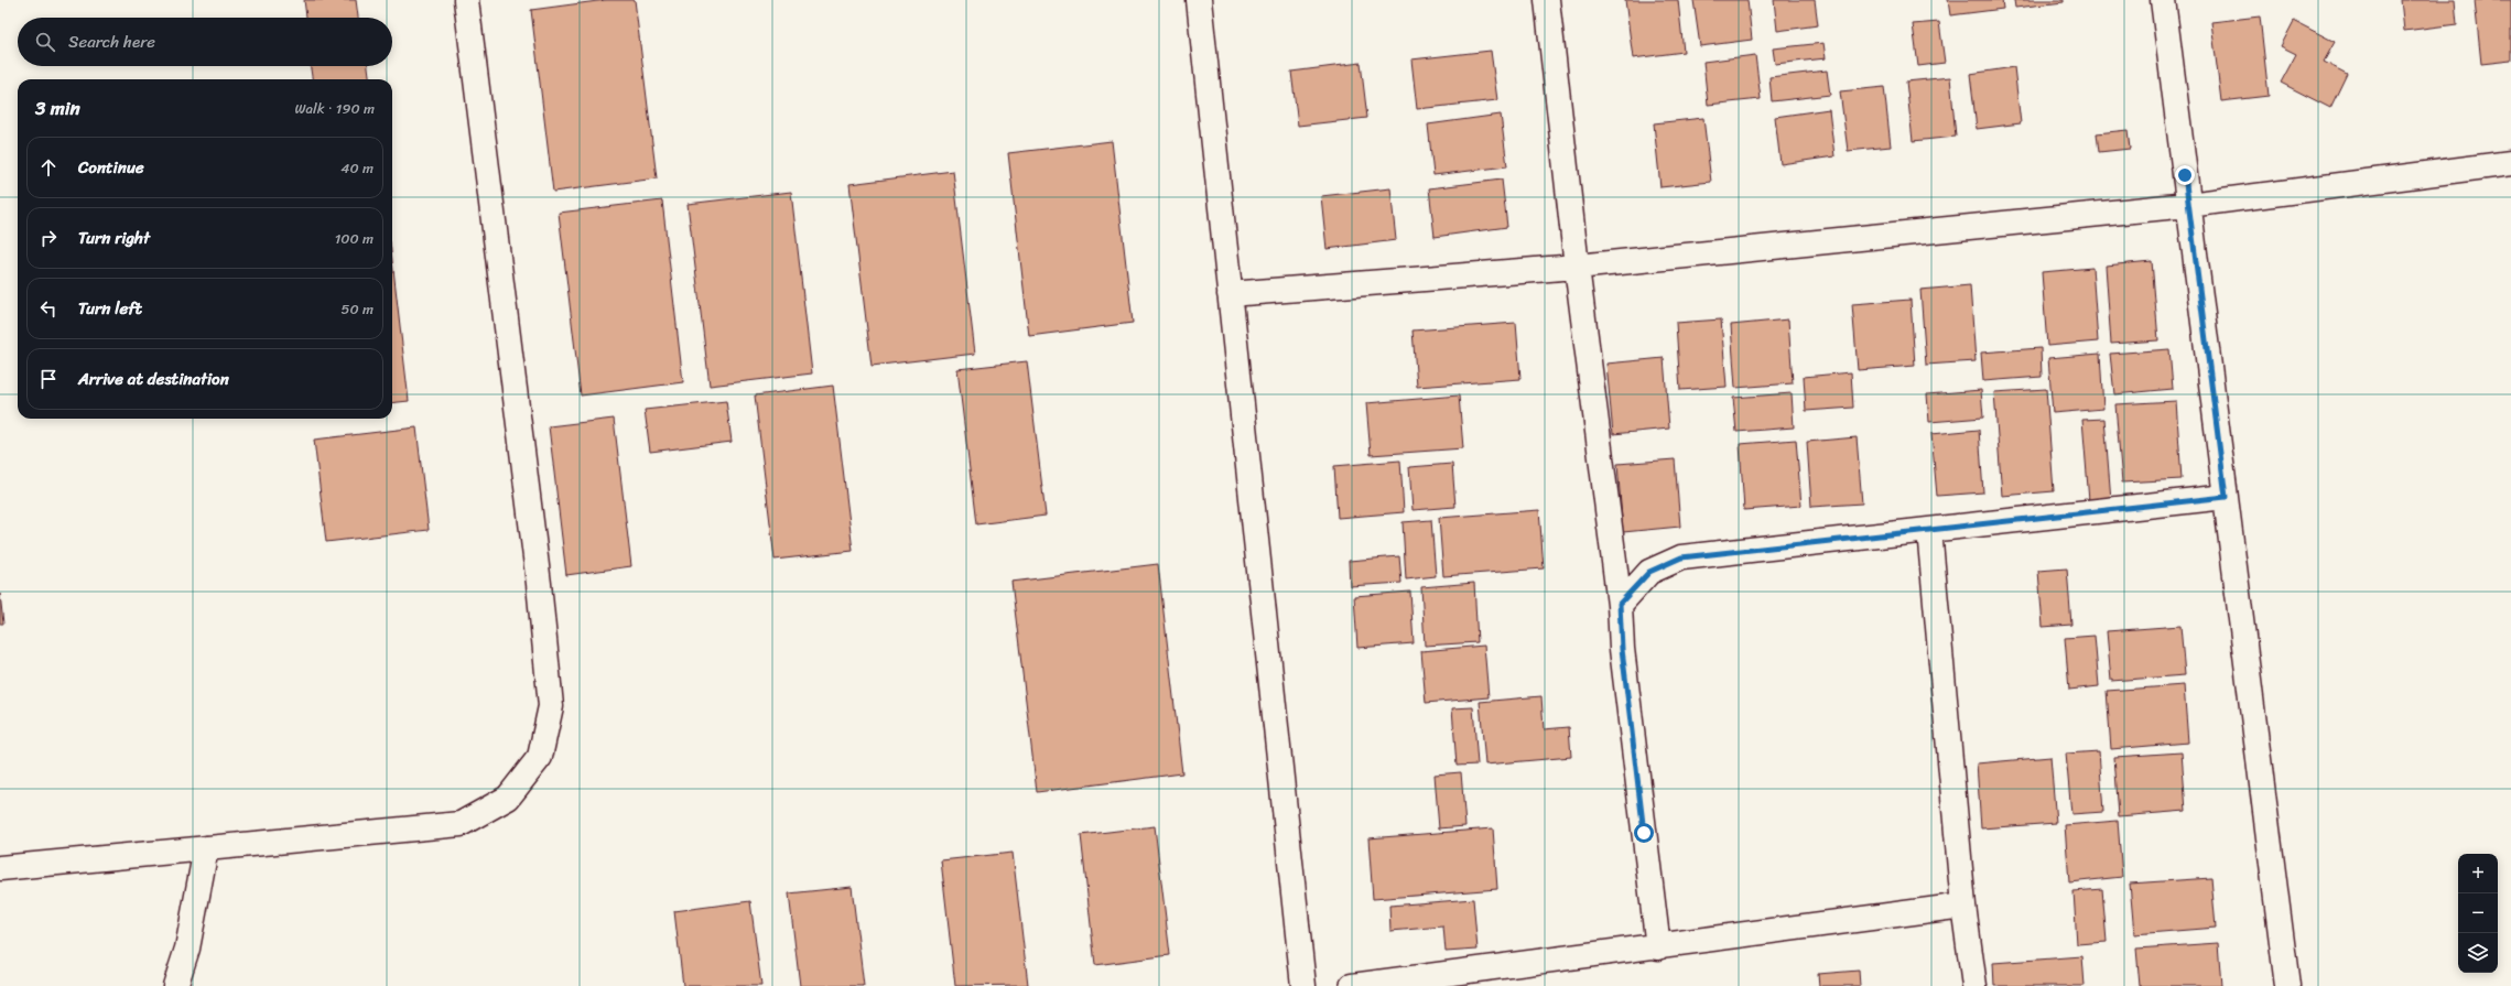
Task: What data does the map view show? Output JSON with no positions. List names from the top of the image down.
{
  "page": {
    "search": "Search here",
    "heading": ["3 min", "Walk · 190 m"],
    "list": [
      ["Continue", "40 m"],
      ["Turn right", "100 m"],
      ["Turn left", "50 m"],
      "Arrive at destination"
    ],
    "map_buttons": ["+", "−"]
  }
}
